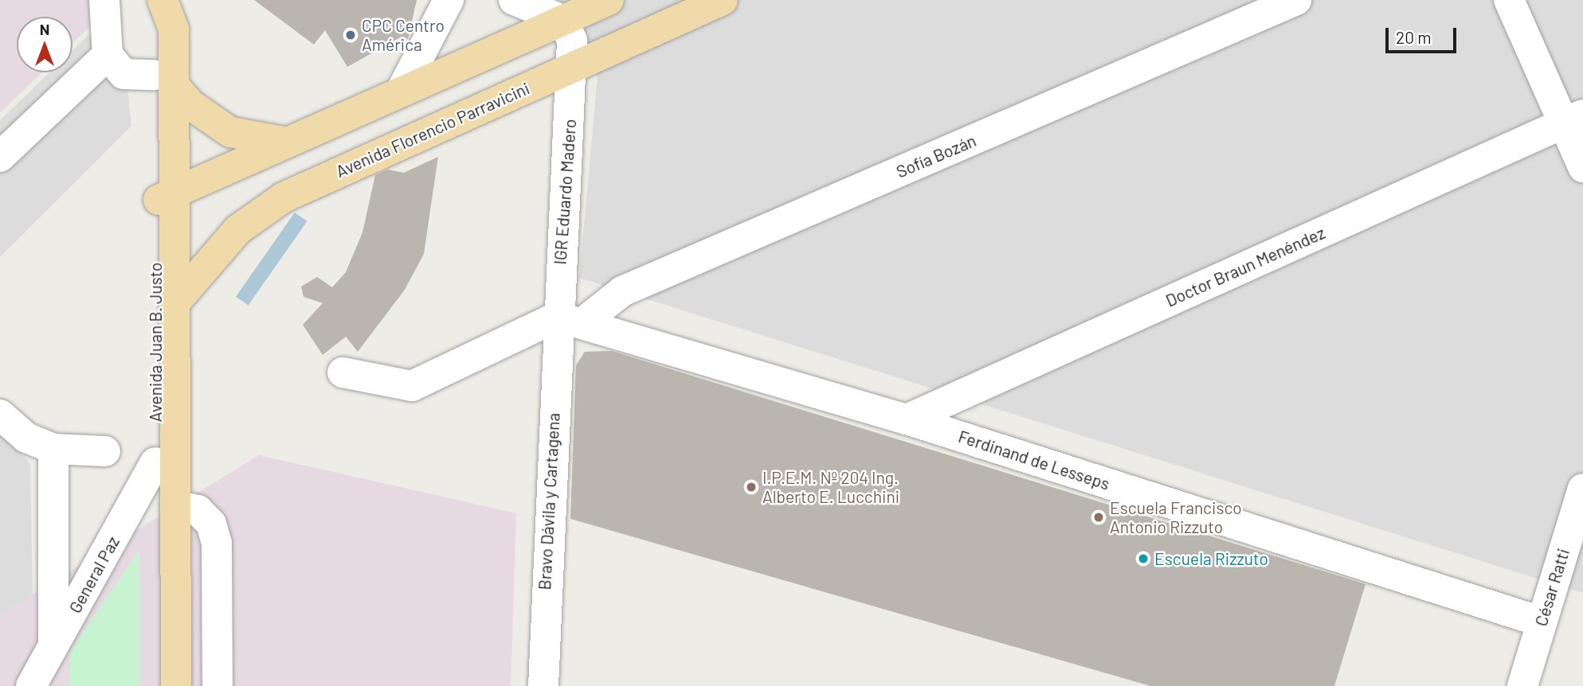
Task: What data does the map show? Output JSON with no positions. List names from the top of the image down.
{
  "streets": {
    "main road": ["Avenida Florencio Parravicini", "Avenida Juan B. Justo"],
    "street": [
      "Sofía Bozán",
      "IGR Eduardo Madero",
      "Doctor Braun Menéndez",
      "Ferdinand de Lesseps",
      "Bravo Dávila y Cartagena",
      "General Paz",
      "César Ratti"
    ]
  },
  "crossings": [
    ["Avenida Florencio Parravicini", "IGR Eduardo Madero"],
    ["Avenida Florencio Parravicini", "Avenida Juan B. Justo"],
    ["Sofía Bozán", "IGR Eduardo Madero"],
    ["Sofía Bozán", "Ferdinand de Lesseps"],
    ["Sofía Bozán", "Bravo Dávila y Cartagena"],
    ["IGR Eduardo Madero", "Ferdinand de Lesseps"],
    ["IGR Eduardo Madero", "Bravo Dávila y Cartagena"],
    ["Doctor Braun Menéndez", "Ferdinand de Lesseps"],
    ["Avenida Juan B. Justo", "General Paz"],
    ["Ferdinand de Lesseps", "Bravo Dávila y Cartagena"],
    ["Ferdinand de Lesseps", "César Ratti"]
  ],
  "places": [
    "CPC Centro América",
    "I.P.E.M. Nº 204 Ing. Alberto E. Lucchini",
    "Escuela Francisco Antonio Rizzuto",
    "Escuela Rizzuto"
  ],
  "scale_bar": "20 m",
  "north": "top"
}
